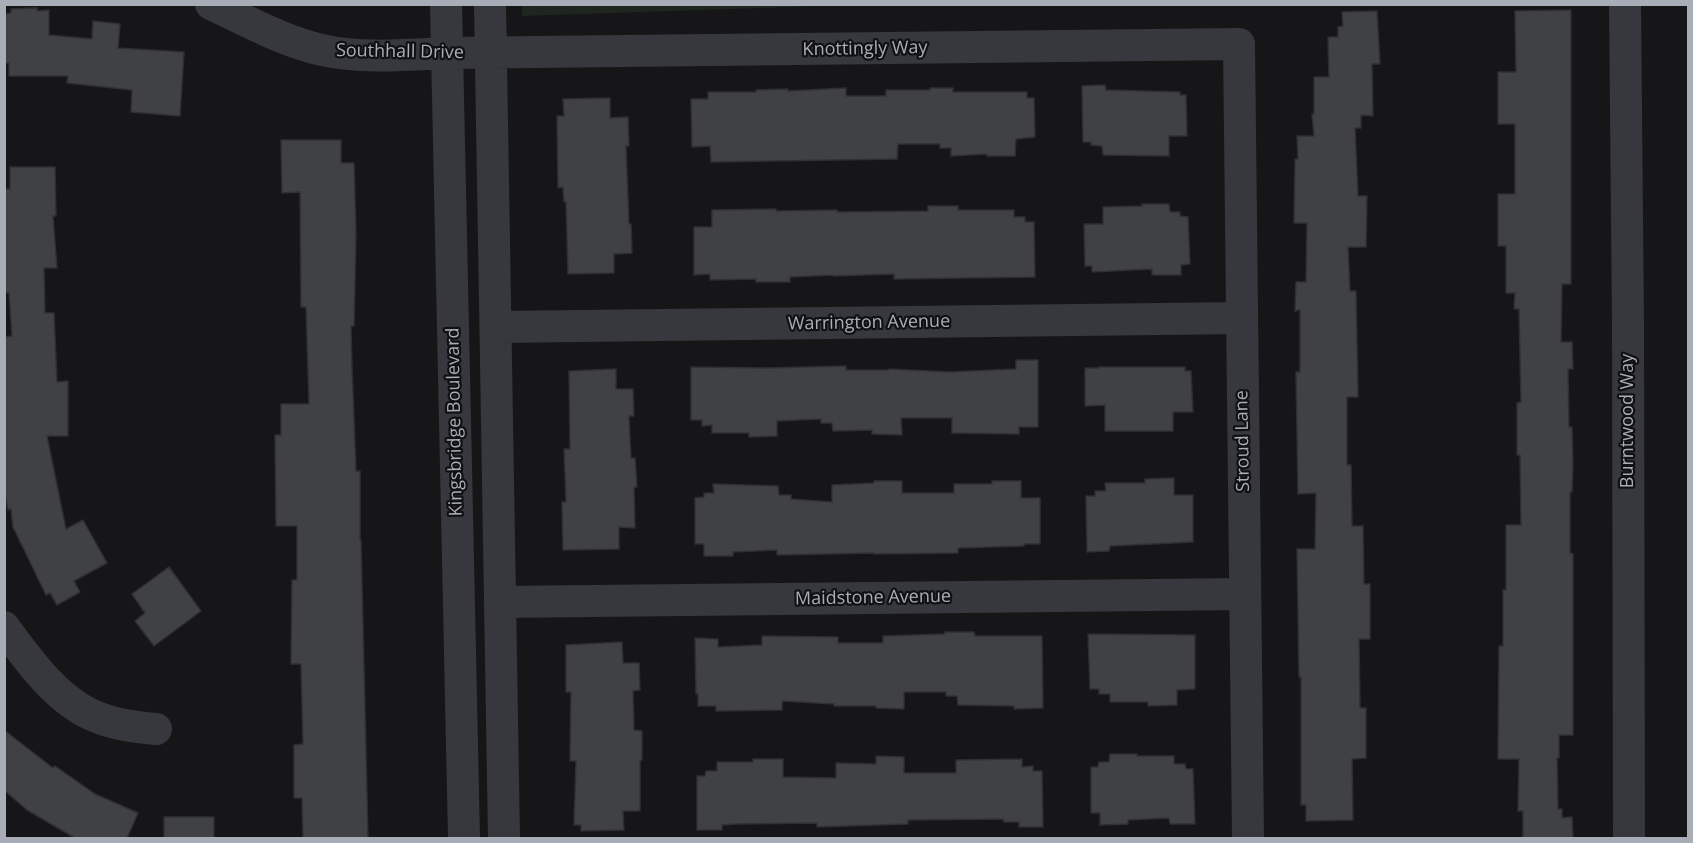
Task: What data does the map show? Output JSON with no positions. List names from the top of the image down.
{
  "streets": {
    "street": [
      "Knottingly Way",
      "Southhall Drive",
      "Warrington Avenue",
      "Burntwood Way",
      "Kingsbridge Boulevard",
      "Stroud Lane",
      "Maidstone Avenue"
    ]
  },
  "crossings": [
    ["Knottingly Way", "Southhall Drive"],
    ["Knottingly Way", "Stroud Lane"],
    ["Southhall Drive", "Kingsbridge Boulevard"],
    ["Warrington Avenue", "Stroud Lane"],
    ["Stroud Lane", "Maidstone Avenue"]
  ]
}
